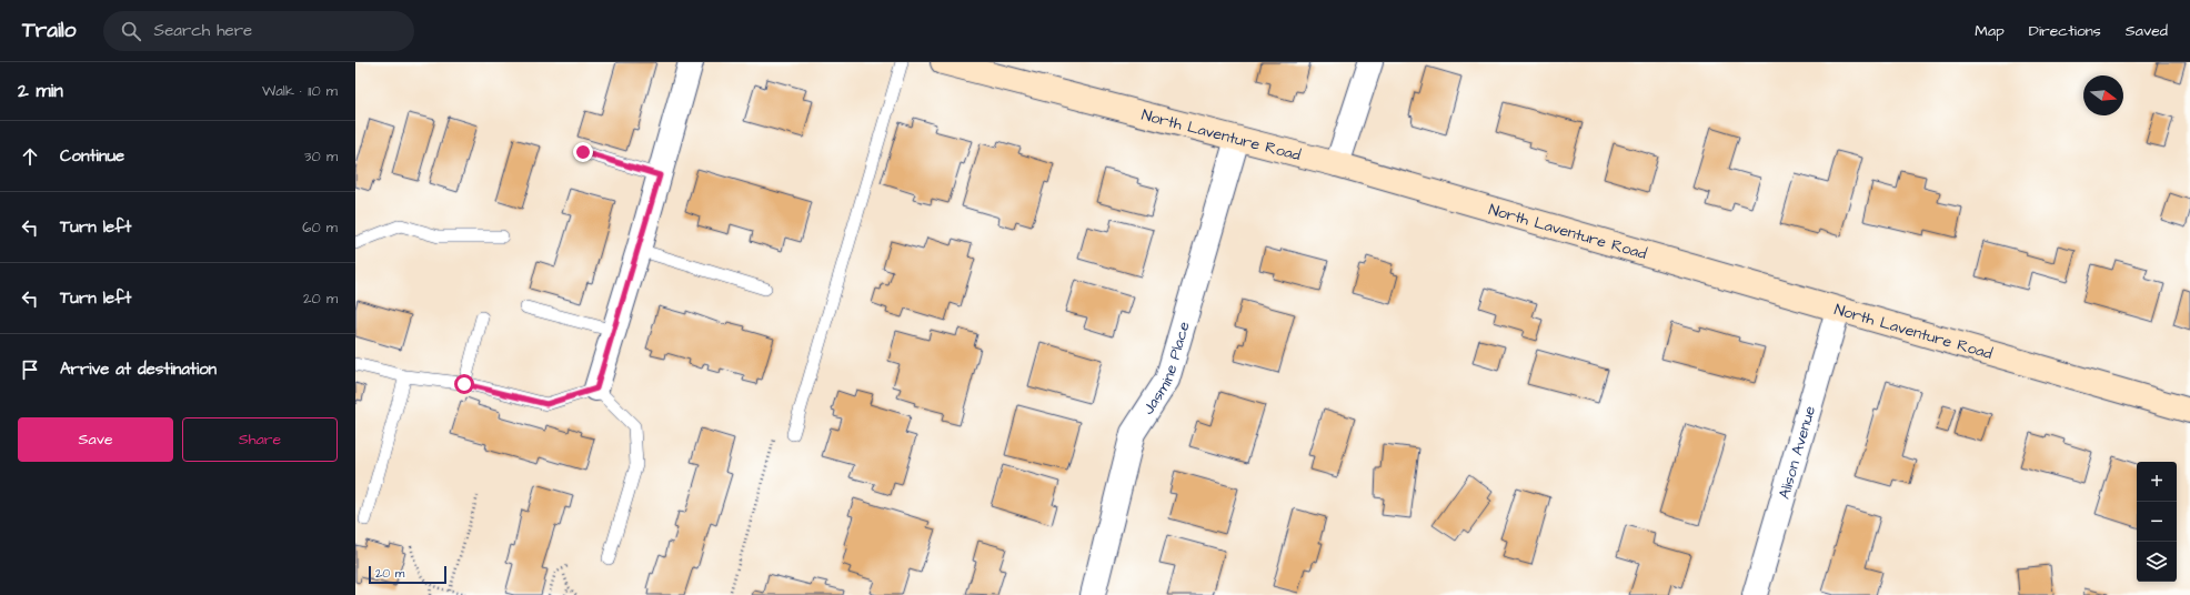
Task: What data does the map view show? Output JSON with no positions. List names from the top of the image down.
{
  "streets": {
    "street": ["North Laventure Road", "Jasmine Place", "Alison Avenue"]
  },
  "crossings": [
    ["North Laventure Road", "Jasmine Place"],
    ["North Laventure Road", "Alison Avenue"]
  ],
  "scale_bar": "20 m",
  "north": "right",
  "page": {
    "header": "Trailo",
    "search": "Search here",
    "nav": ["Map", "Directions", "Saved"],
    "heading": ["2 min", "Walk · 110 m"],
    "list": [
      ["Continue", "30 m"],
      ["Turn left", "60 m"],
      ["Turn left", "20 m"],
      "Arrive at destination"
    ],
    "buttons": ["Save", "Share"],
    "map_buttons": ["+", "−"],
    "scale": "20 m"
  }
}
